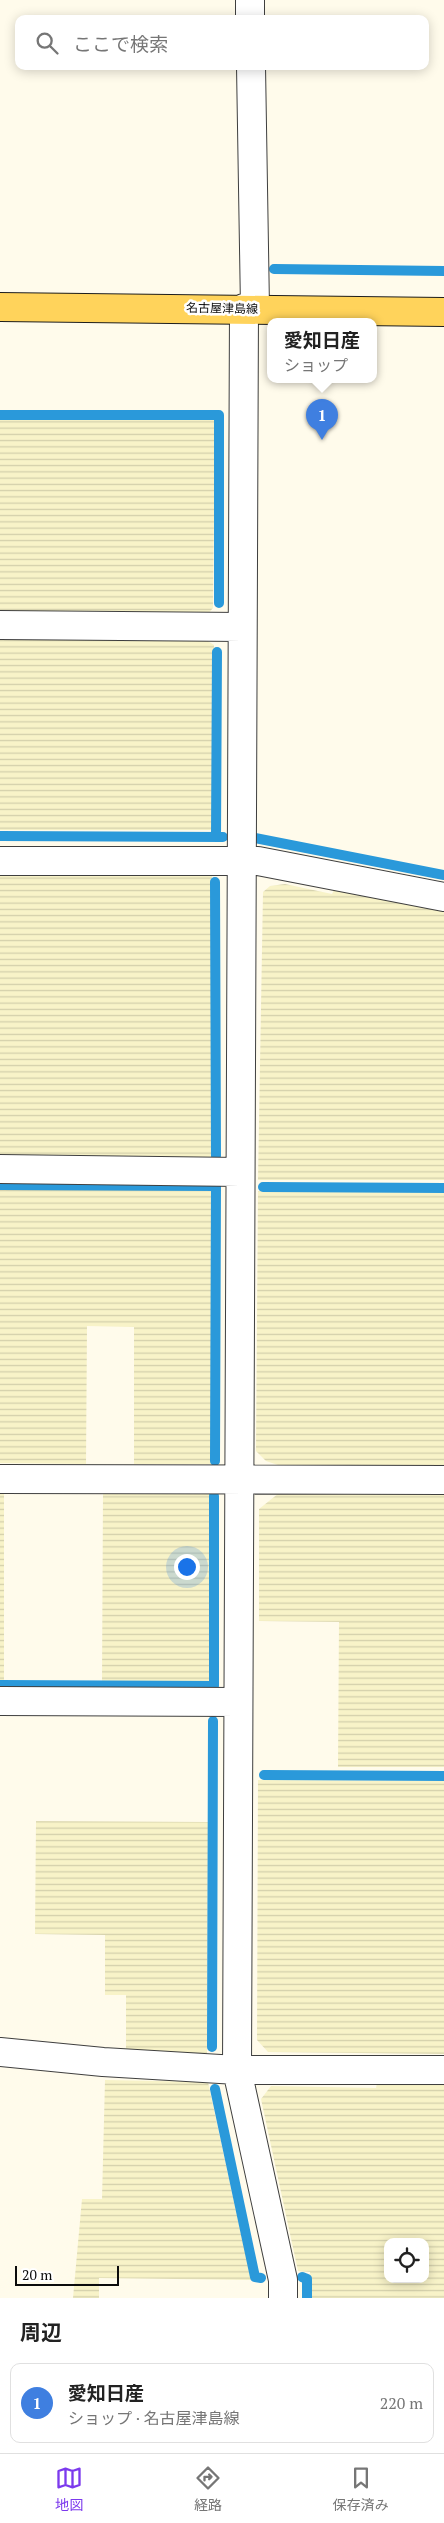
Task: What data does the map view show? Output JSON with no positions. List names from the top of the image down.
{
  "streets": {
    "main road": ["名古屋津島線"]
  },
  "scale_bar": "20 m",
  "page": {
    "search": "ここで検索",
    "popup": ["愛知日産", "ショップ"],
    "pins": "1",
    "scale": "20 m",
    "heading": "周辺",
    "list": [
      {
        "mark": "1",
        "name": "愛知日産",
        "note": "ショップ · 名古屋津島線",
        "value": "220 m"
      }
    ],
    "nav": ["地図", "経路", "保存済み"]
  }
}
